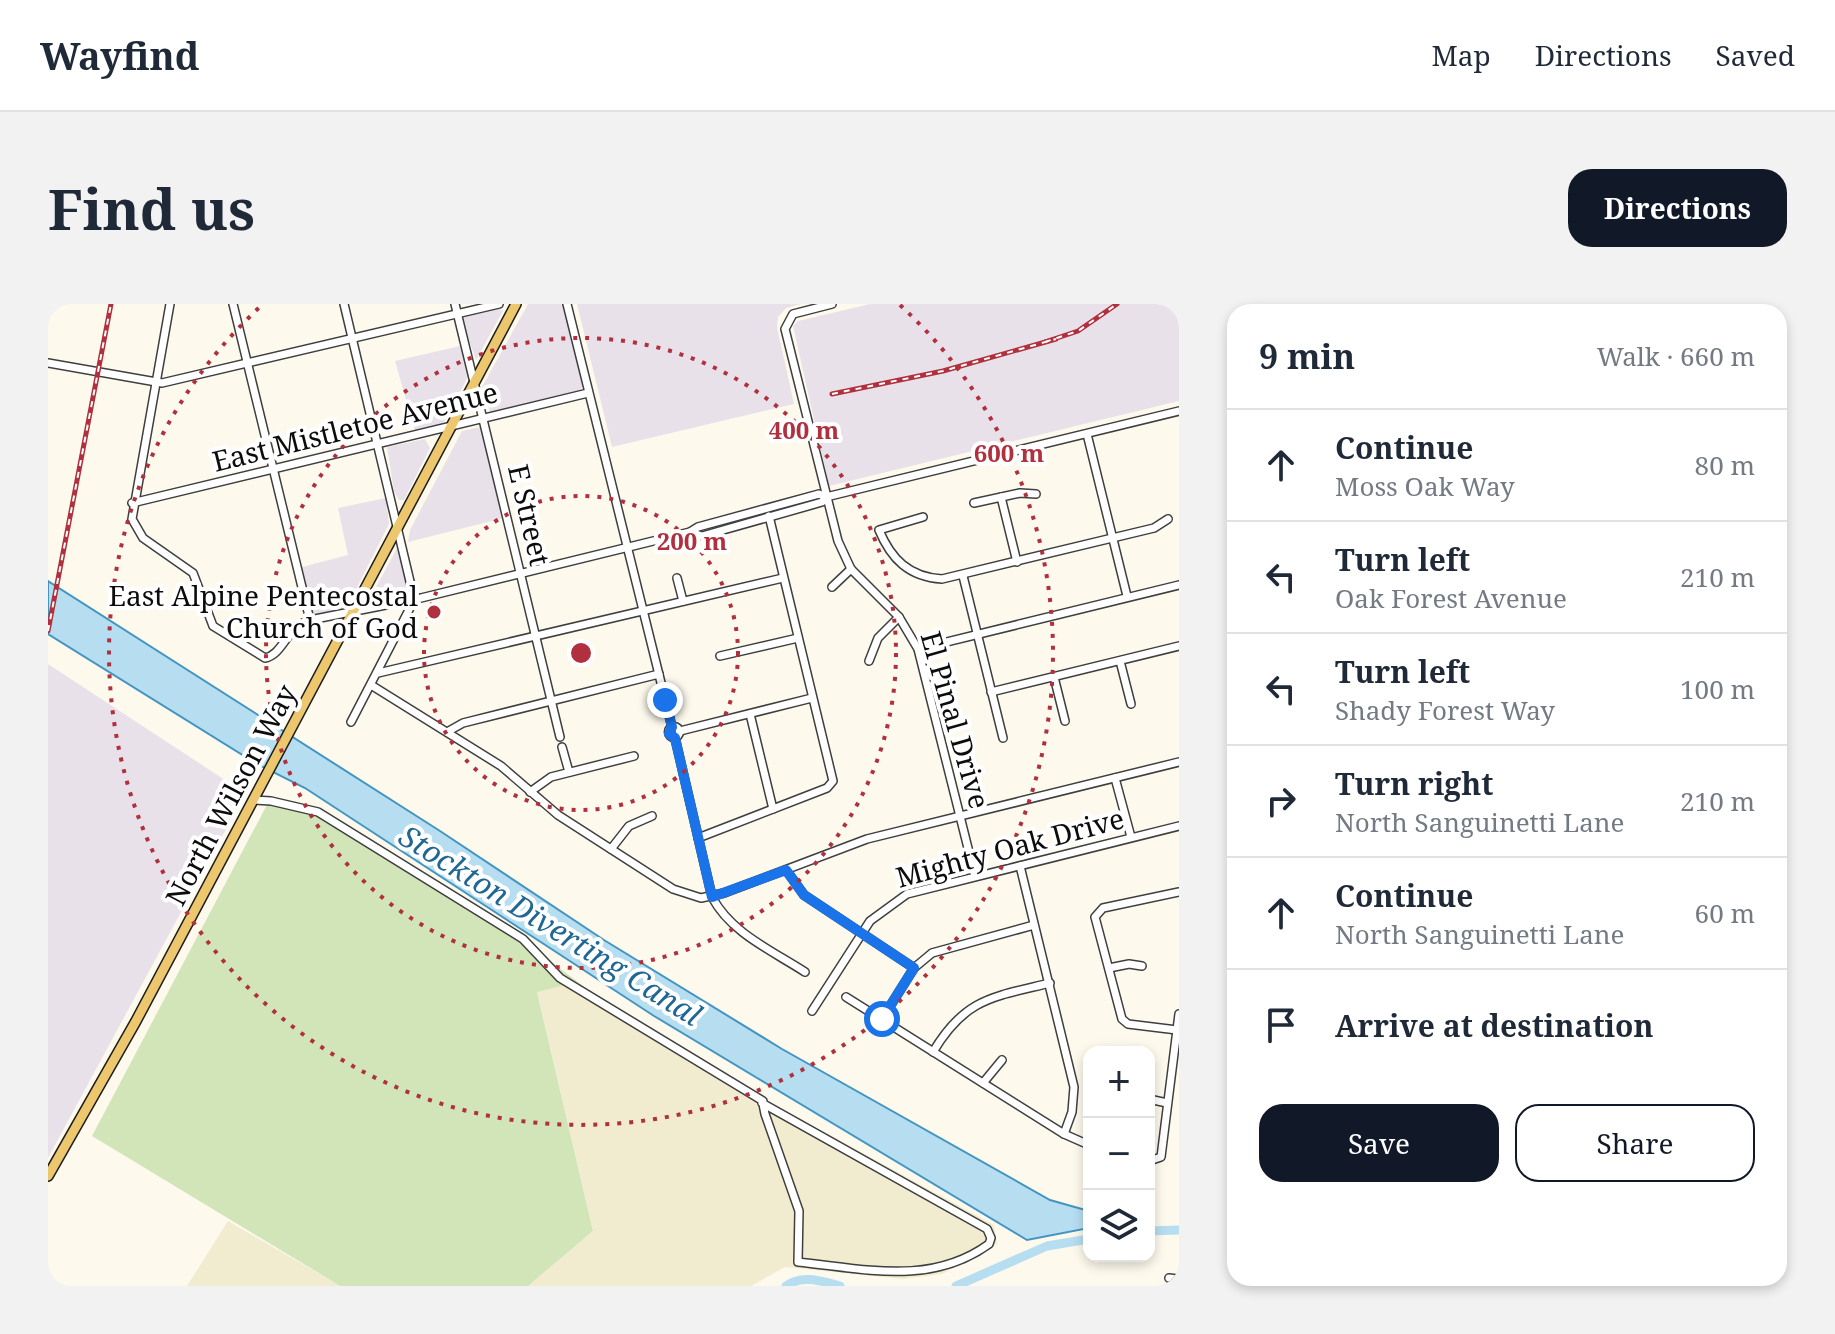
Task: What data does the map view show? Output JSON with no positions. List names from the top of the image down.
{
  "streets": {
    "main road": ["North Wilson Way"],
    "street": [
      "East Mistletoe Avenue",
      "E Street",
      "El Pinal Drive",
      "Mighty Oak Drive"
    ]
  },
  "crossings": [
    ["East Mistletoe Avenue", "E Street"],
    ["East Mistletoe Avenue", "North Wilson Way"],
    ["E Street", "North Wilson Way"],
    ["El Pinal Drive", "Mighty Oak Drive"]
  ],
  "water": ["Stockton Diverting Canal"],
  "places": ["East Alpine Pentecostal Church of God"],
  "page": {
    "header": "Wayfind",
    "nav": ["Map", "Directions", "Saved"],
    "buttons": [
      "Directions",
      ["Save", "Share"]
    ],
    "title": "Find us",
    "heading": ["9 min", "Walk · 660 m"],
    "list": [
      ["Continue", "Moss Oak Way", "80 m"],
      ["Turn left", "Oak Forest Avenue", "210 m"],
      ["Turn left", "Shady Forest Way", "100 m"],
      ["Turn right", "North Sanguinetti Lane", "210 m"],
      ["Continue", "North Sanguinetti Lane", "60 m"],
      "Arrive at destination"
    ],
    "map_buttons": ["+", "−"]
  },
  "rings": ["400 m", "600 m", "200 m"]
}
